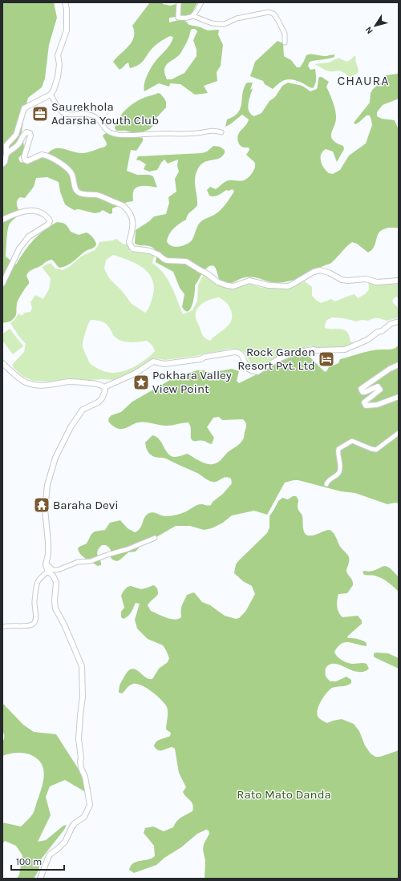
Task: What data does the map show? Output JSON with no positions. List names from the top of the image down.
{
  "districts": ["CHAURA"],
  "parks": ["Rato Mato Danda"],
  "places": {
    "office": ["Saurekhola Adarsha Youth Club"],
    "hotel": ["Rock Garden Resort Pvt. Ltd"],
    "place": ["Pokhara Valley View Point"],
    "temple": ["Baraha Devi"]
  },
  "scale_bar": "100 m",
  "north": "bottom left"
}
